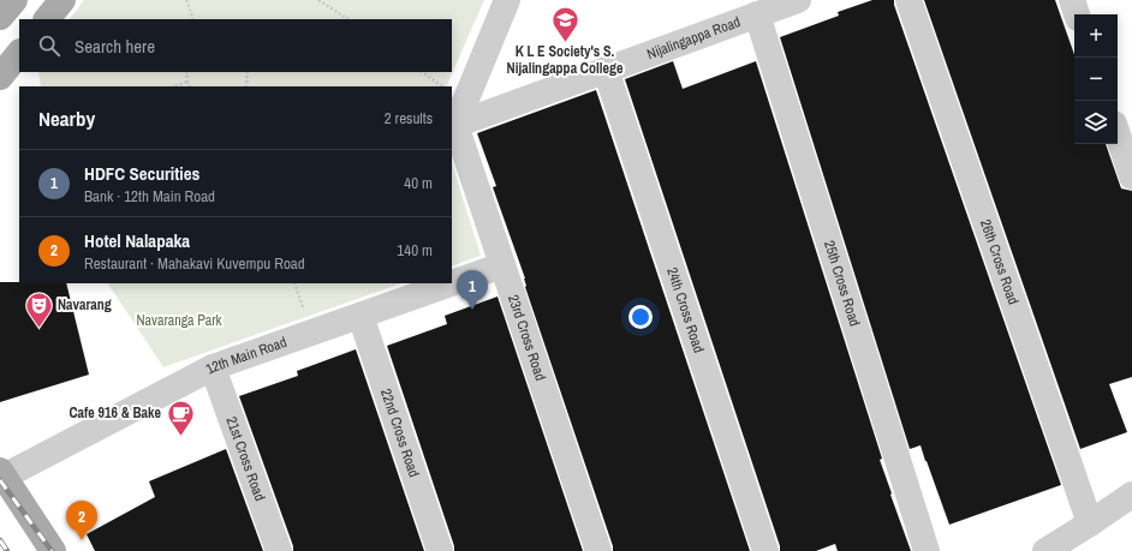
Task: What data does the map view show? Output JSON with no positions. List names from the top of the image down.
{
  "streets": {
    "street": [
      "Nijalingappa Road",
      "26th Cross Road",
      "25th Cross Road",
      "24th Cross Road",
      "23rd Cross Road",
      "12th Main Road",
      "22nd Cross Road",
      "21st Cross Road"
    ]
  },
  "crossings": [
    ["Nijalingappa Road", "25th Cross Road"],
    ["Nijalingappa Road", "24th Cross Road"],
    ["Nijalingappa Road", "23rd Cross Road"],
    ["23rd Cross Road", "12th Main Road"],
    ["12th Main Road", "22nd Cross Road"],
    ["12th Main Road", "21st Cross Road"]
  ],
  "parks": ["Navaranga Park"],
  "places": {
    "school or university": ["K L E Society's S. Nijalingappa College"],
    "theatre": ["Navarang"],
    "cafe": ["Cafe 916 & Bake"]
  },
  "page": {
    "map_buttons": ["+", "−"],
    "search": "Search here",
    "heading": ["Nearby", "2 results"],
    "list": [
      {
        "mark": "1",
        "name": "HDFC Securities",
        "note": "Bank · 12th Main Road",
        "value": "40 m"
      },
      {
        "mark": "2",
        "name": "Hotel Nalapaka",
        "note": "Restaurant · Mahakavi Kuvempu Road",
        "value": "140 m"
      }
    ],
    "pins": ["1", "2"]
  }
}
